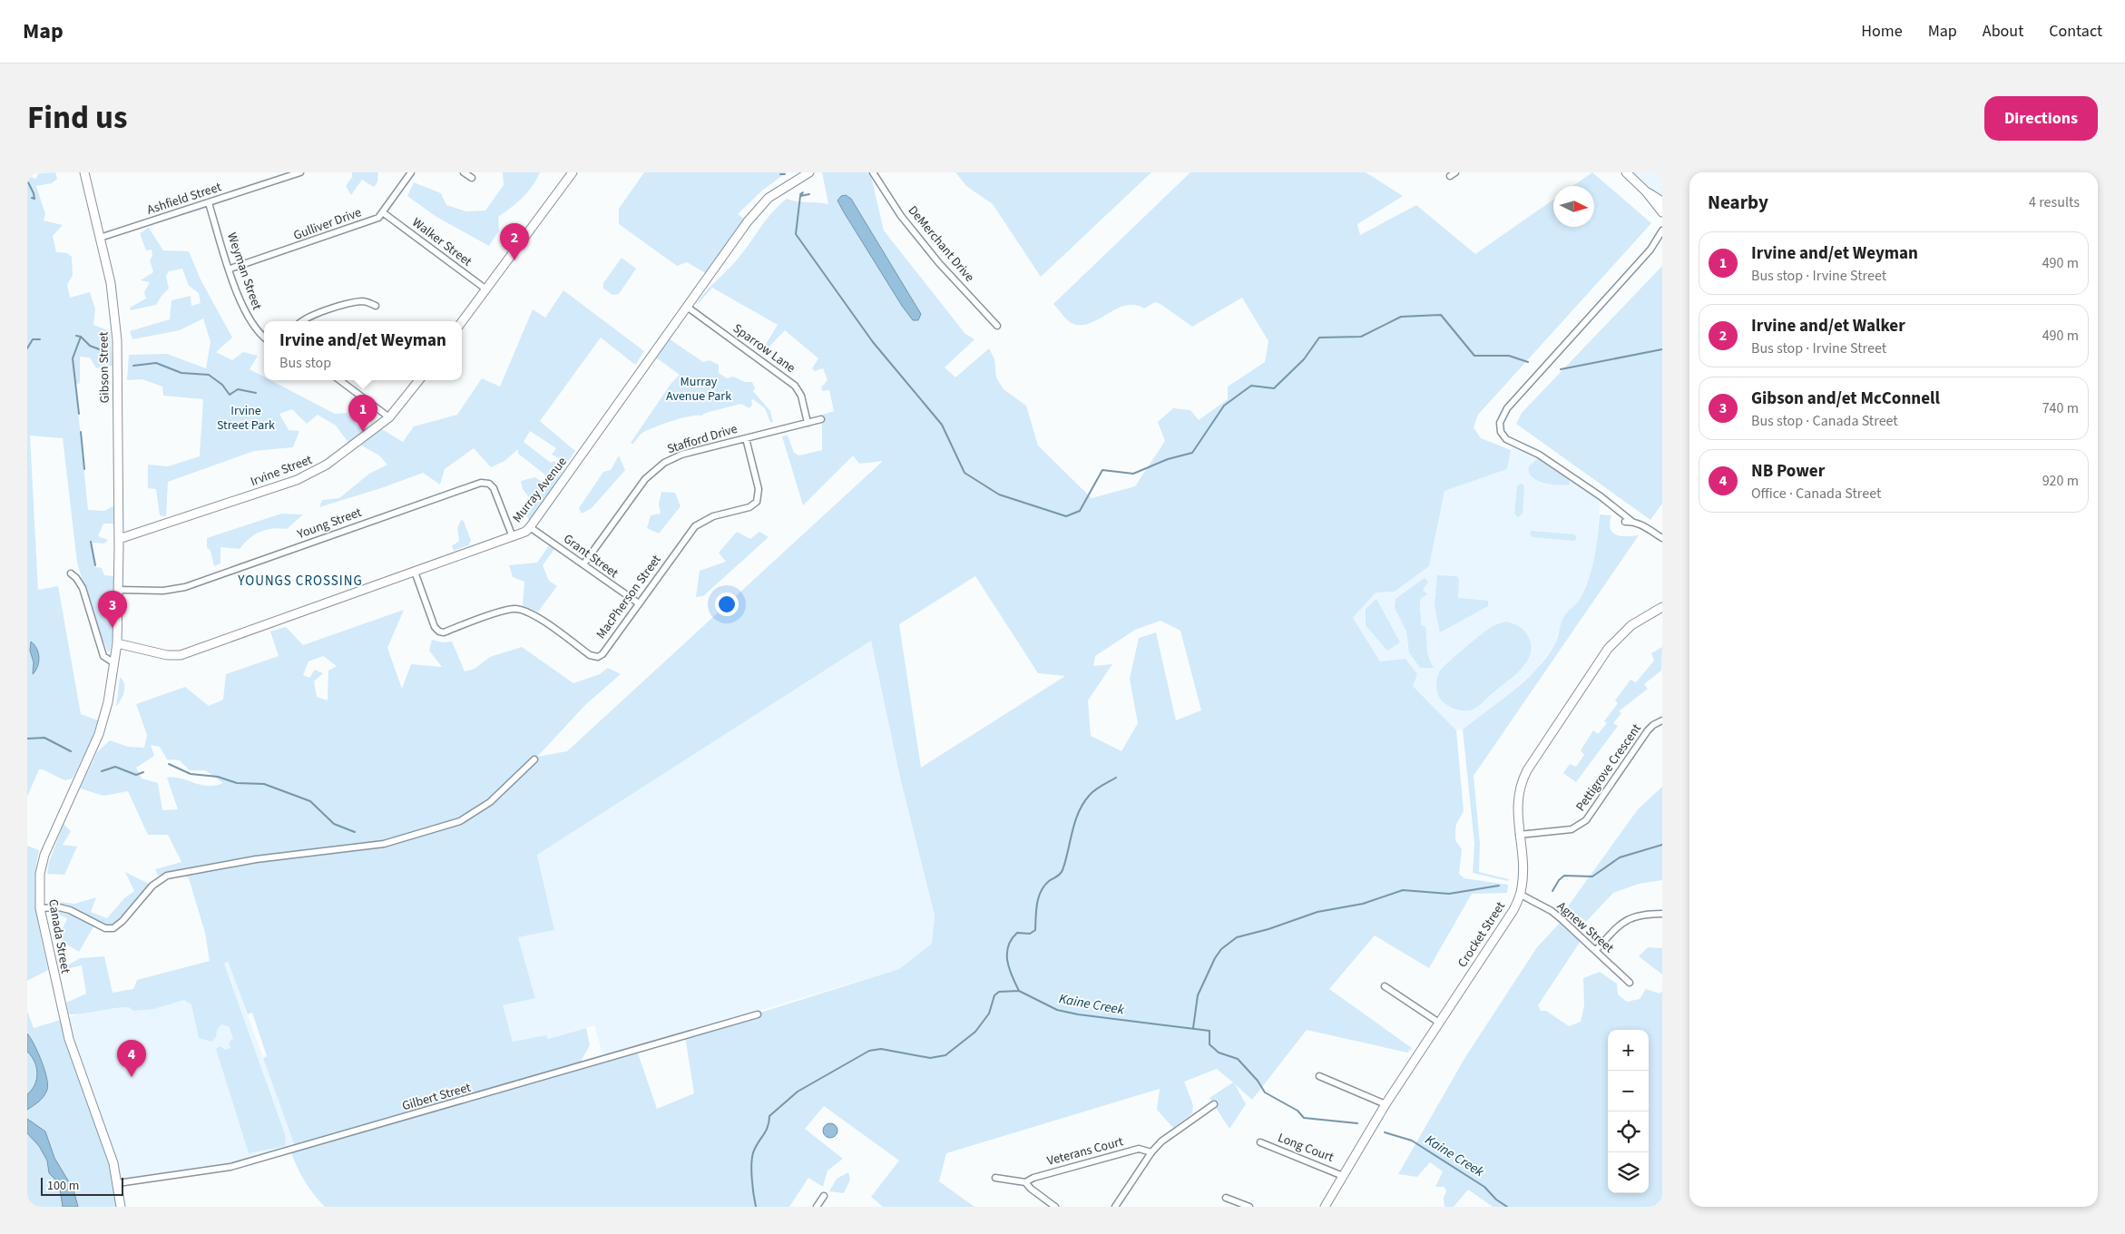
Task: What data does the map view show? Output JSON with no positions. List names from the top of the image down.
{
  "streets": {
    "street": [
      "Ashfield Street",
      "Gulliver Drive",
      "Walker Street",
      "DeMerchant Drive",
      "Weyman Street",
      "Sparrow Lane",
      "Gibson Street",
      "Stafford Drive",
      "Irvine Street",
      "Murray Avenue",
      "Young Street",
      "Grant Street",
      "MacPherson Street",
      "Pettigrove Crescent",
      "Agnew Street",
      "Crocket Street",
      "Canada Street",
      "Gilbert Street",
      "Long Court",
      "Veterans Court"
    ]
  },
  "crossings": [
    ["Ashfield Street", "Weyman Street"],
    ["Ashfield Street", "Gibson Street"],
    ["Gulliver Drive", "Walker Street"],
    ["Gulliver Drive", "Weyman Street"],
    ["Sparrow Lane", "Stafford Drive"],
    ["Sparrow Lane", "Murray Avenue"],
    ["Gibson Street", "Irvine Street"],
    ["Gibson Street", "Canada Street"],
    ["Stafford Drive", "Grant Street"],
    ["Stafford Drive", "MacPherson Street"],
    ["Murray Avenue", "Young Street"],
    ["Murray Avenue", "Grant Street"],
    ["Murray Avenue", "MacPherson Street"],
    ["Murray Avenue", "Canada Street"],
    ["Young Street", "Canada Street"],
    ["Grant Street", "MacPherson Street"],
    ["Pettigrove Crescent", "Crocket Street"],
    ["Agnew Street", "Crocket Street"],
    ["Crocket Street", "Long Court"],
    ["Canada Street", "Gilbert Street"]
  ],
  "districts": ["YOUNGS CROSSING"],
  "water": ["Kaine Creek"],
  "parks": ["Murray Avenue Park", "Irvine Street Park"],
  "scale_bar": "100 m",
  "north": "right",
  "page": {
    "header": "Map",
    "nav": [
      "Home",
      "Map",
      "About",
      "Contact"
    ],
    "title": "Find us",
    "buttons": "Directions",
    "heading": ["Nearby", "4 results"],
    "pins": [
      "2",
      "1",
      "3",
      "4"
    ],
    "list": [
      {
        "mark": "1",
        "name": "Irvine and/et Weyman",
        "note": "Bus stop · Irvine Street",
        "value": "490 m"
      },
      {
        "mark": "2",
        "name": "Irvine and/et Walker",
        "note": "Bus stop · Irvine Street",
        "value": "490 m"
      },
      {
        "mark": "3",
        "name": "Gibson and/et McConnell",
        "note": "Bus stop · Canada Street",
        "value": "740 m"
      },
      {
        "mark": "4",
        "name": "NB Power",
        "note": "Office · Canada Street",
        "value": "920 m"
      }
    ],
    "popup": ["Irvine and/et Weyman", "Bus stop"],
    "map_buttons": ["+", "−"],
    "scale": "100 m"
  }
}
